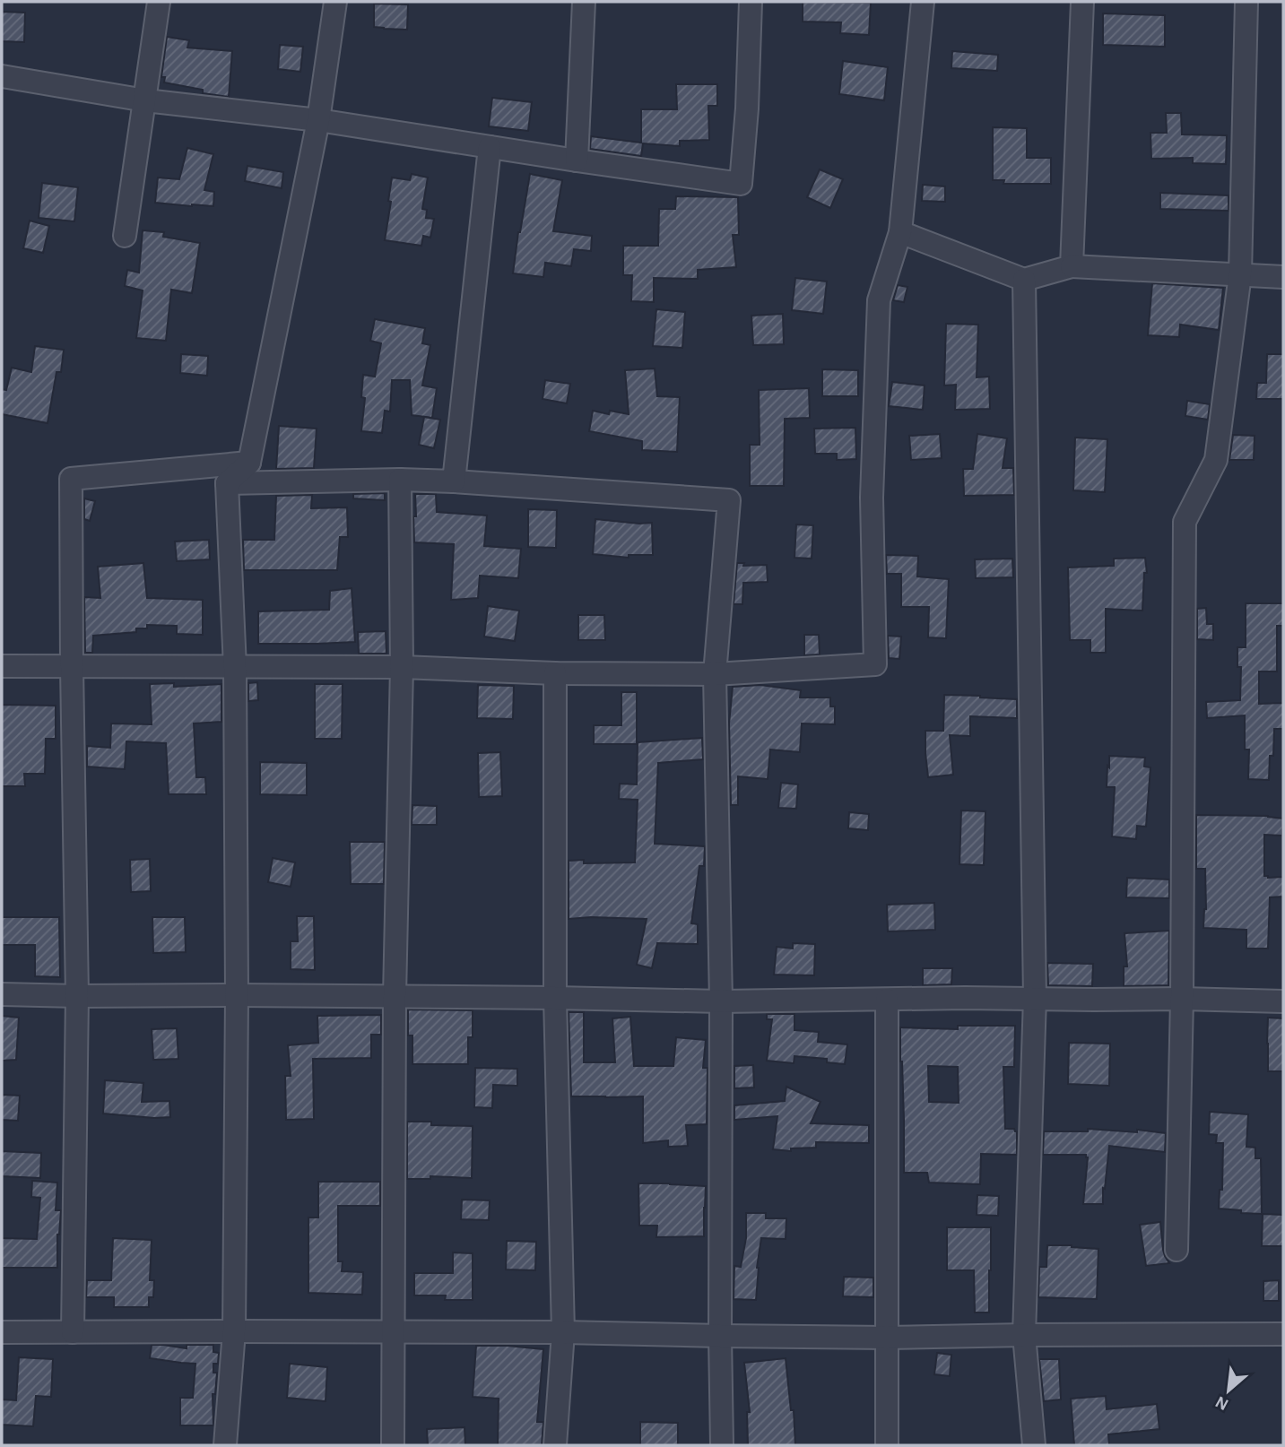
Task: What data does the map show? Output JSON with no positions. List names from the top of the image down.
{
  "north": "bottom left"
}
